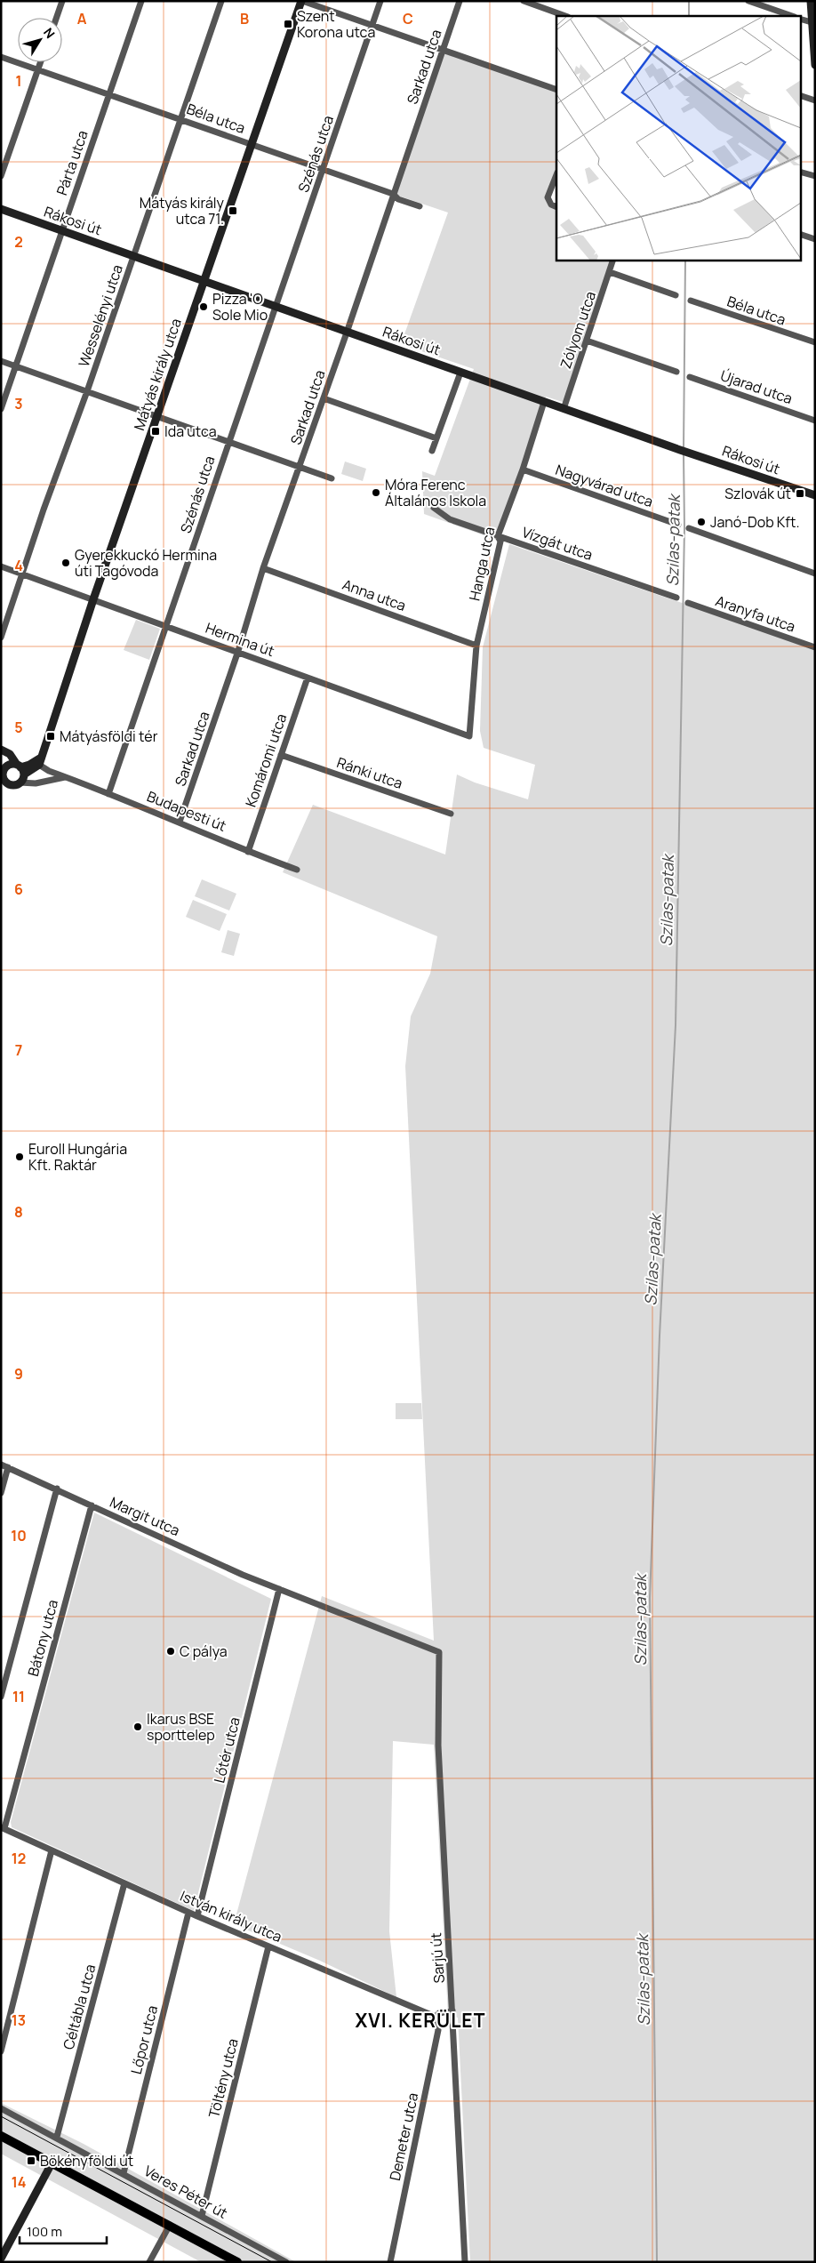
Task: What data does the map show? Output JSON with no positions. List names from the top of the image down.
{
  "streets": {
    "street": [
      "Sarkad utca",
      "Béla utca",
      "Szénás utca",
      "Párta utca",
      "Rákosi út",
      "Wesselényi utca",
      "Zólyom utca",
      "Mátyás király utca",
      "Újarad utca",
      "Nagyvárad utca",
      "Vízgát utca",
      "Hanga utca",
      "Anna utca",
      "Aranyfa utca",
      "Hermina út",
      "Komáromi utca",
      "Ránki utca",
      "Budapesti út",
      "Margit utca",
      "Bátony utca",
      "Lőtér utca",
      "István király utca",
      "Sarjú út",
      "Céltábla utca",
      "Lőpor utca",
      "Töltény utca",
      "Demeter utca",
      "Veres Péter út"
    ]
  },
  "crossings": [
    ["Sarkad utca", "Béla utca"],
    ["Sarkad utca", "Rákosi út"],
    ["Sarkad utca", "Anna utca"],
    ["Sarkad utca", "Hermina út"],
    ["Sarkad utca", "Budapesti út"],
    ["Béla utca", "Szénás utca"],
    ["Béla utca", "Párta utca"],
    ["Béla utca", "Wesselényi utca"],
    ["Béla utca", "Mátyás király utca"],
    ["Szénás utca", "Rákosi út"],
    ["Szénás utca", "Hermina út"],
    ["Szénás utca", "Budapesti út"],
    ["Párta utca", "Rákosi út"],
    ["Rákosi út", "Wesselényi utca"],
    ["Rákosi út", "Zólyom utca"],
    ["Rákosi út", "Mátyás király utca"],
    ["Rákosi út", "Hanga utca"],
    ["Wesselényi utca", "Hermina út"],
    ["Mátyás király utca", "Hermina út"],
    ["Mátyás király utca", "Budapesti út"],
    ["Nagyvárad utca", "Hanga utca"],
    ["Vízgát utca", "Hanga utca"],
    ["Hanga utca", "Anna utca"],
    ["Hanga utca", "Hermina út"],
    ["Hermina út", "Komáromi utca"],
    ["Komáromi utca", "Ránki utca"],
    ["Komáromi utca", "Budapesti út"],
    ["Margit utca", "Bátony utca"],
    ["Margit utca", "Lőtér utca"],
    ["Margit utca", "Sarjú út"],
    ["Bátony utca", "István király utca"],
    ["Lőtér utca", "István király utca"],
    ["István király utca", "Céltábla utca"],
    ["István király utca", "Lőpor utca"],
    ["István király utca", "Töltény utca"],
    ["István király utca", "Demeter utca"],
    ["Céltábla utca", "Veres Péter út"],
    ["Lőpor utca", "Veres Péter út"],
    ["Töltény utca", "Veres Péter út"]
  ],
  "districts": ["XVI. KERÜLET"],
  "water": ["Szilas-patak"],
  "places": {
    "transit": [
      "Szent Korona utca",
      "Mátyás király utca 71.",
      "Ida utca",
      "Szlovák út",
      "Mátyásföldi tér",
      "Bökényföldi út"
    ],
    "other": [
      "Pizza 'O Sole Mio",
      "Móra Ferenc Általános Iskola",
      "Janó-Dob Kft.",
      "Gyerekkuckó Hermina úti Tagóvoda",
      "Euroll Hungária Kft. Raktár",
      "C pálya",
      "Ikarus BSE sporttelep"
    ]
  },
  "scale_bar": "100 m",
  "north": "top right",
  "grid": {
    "columns": ["A", "B", "C"],
    "rows": [
      "1",
      "2",
      "3",
      "4",
      "5",
      "6",
      "7",
      "8",
      "9",
      "10",
      "11",
      "12",
      "13",
      "14"
    ]
  }
}
